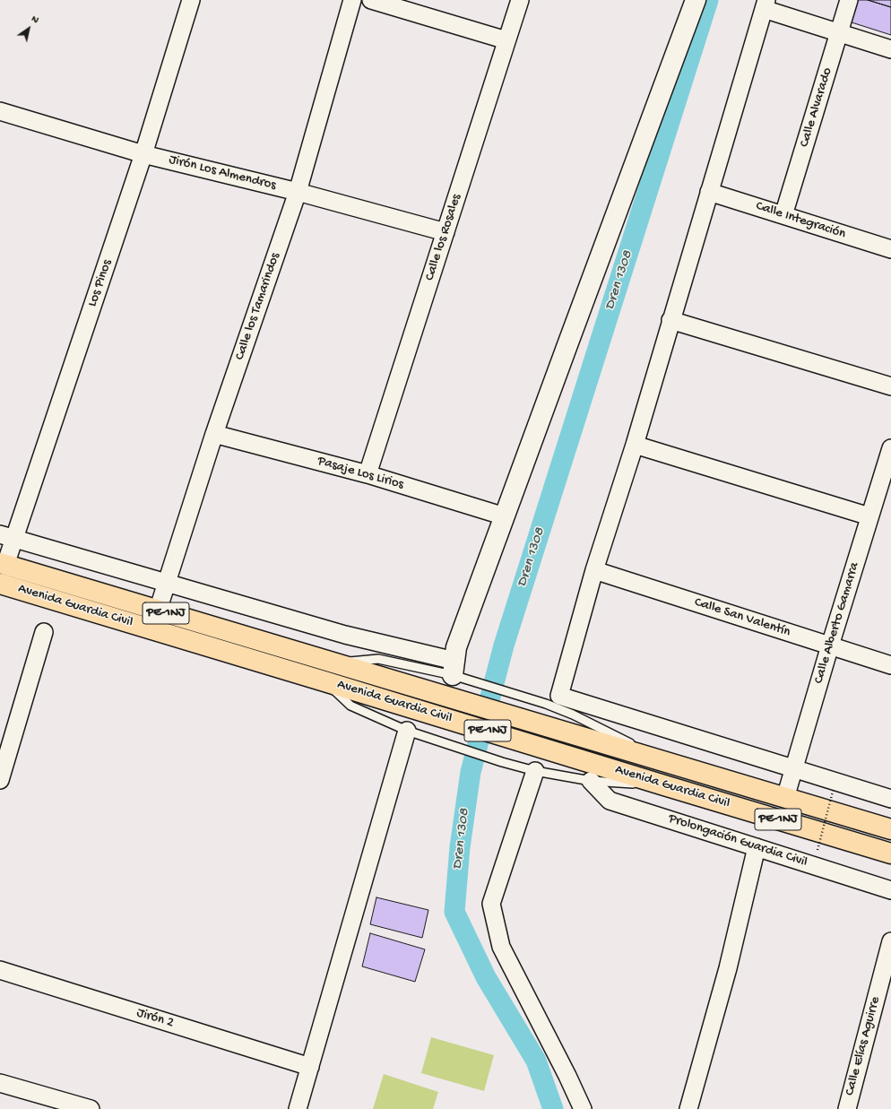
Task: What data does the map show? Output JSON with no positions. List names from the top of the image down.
{
  "streets": {
    "highway": ["Avenida Guardia Civil", "PE-1NJ"],
    "street": [
      "Calle Alvarado",
      "Jirón Los Almendros",
      "Calle Integración",
      "Calle los Rosales",
      "Los Pinos",
      "Calle los Tamarindos",
      "Pasaje Los Lirios",
      "Calle San Valentín",
      "Calle Alberto Gamarra",
      "Prolongación Guardia Civil",
      "Jirón 2",
      "Calle Elías Aguirre"
    ]
  },
  "crossings": [
    ["Calle Alvarado", "Calle Integración"],
    ["Jirón Los Almendros", "Calle los Rosales"],
    ["Jirón Los Almendros", "Los Pinos"],
    ["Jirón Los Almendros", "Calle los Tamarindos"],
    ["Calle los Rosales", "Pasaje Los Lirios"],
    ["Los Pinos", "Avenida Guardia Civil"],
    ["Calle los Tamarindos", "Pasaje Los Lirios"],
    ["Calle los Tamarindos", "Avenida Guardia Civil"],
    ["Avenida Guardia Civil", "Calle Alberto Gamarra"],
    ["Calle San Valentín", "Calle Alberto Gamarra"]
  ],
  "water": ["Dren 1308"],
  "north": "top right"
}
